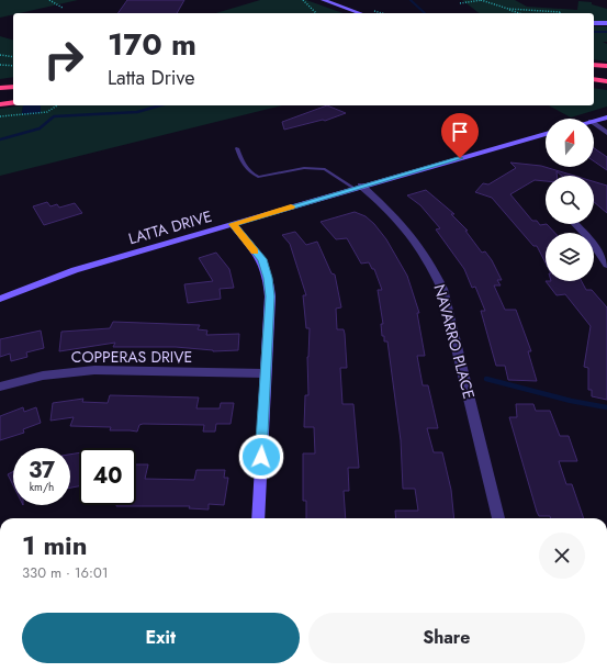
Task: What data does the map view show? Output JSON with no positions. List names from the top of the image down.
{
  "streets": {
    "street": ["LATTA DRIVE", "NAVARRO PLACE", "COPPERAS DRIVE"]
  },
  "crossings": [
    ["LATTA DRIVE", "NAVARRO PLACE"]
  ],
  "north": "top",
  "page": {
    "turn": ["170 m", "Latta Drive"],
    "speed": "37 km/h",
    "limit": "40",
    "heading": ["1 min", "330 m · 16:01"],
    "buttons": ["Exit", "Share"]
  }
}
